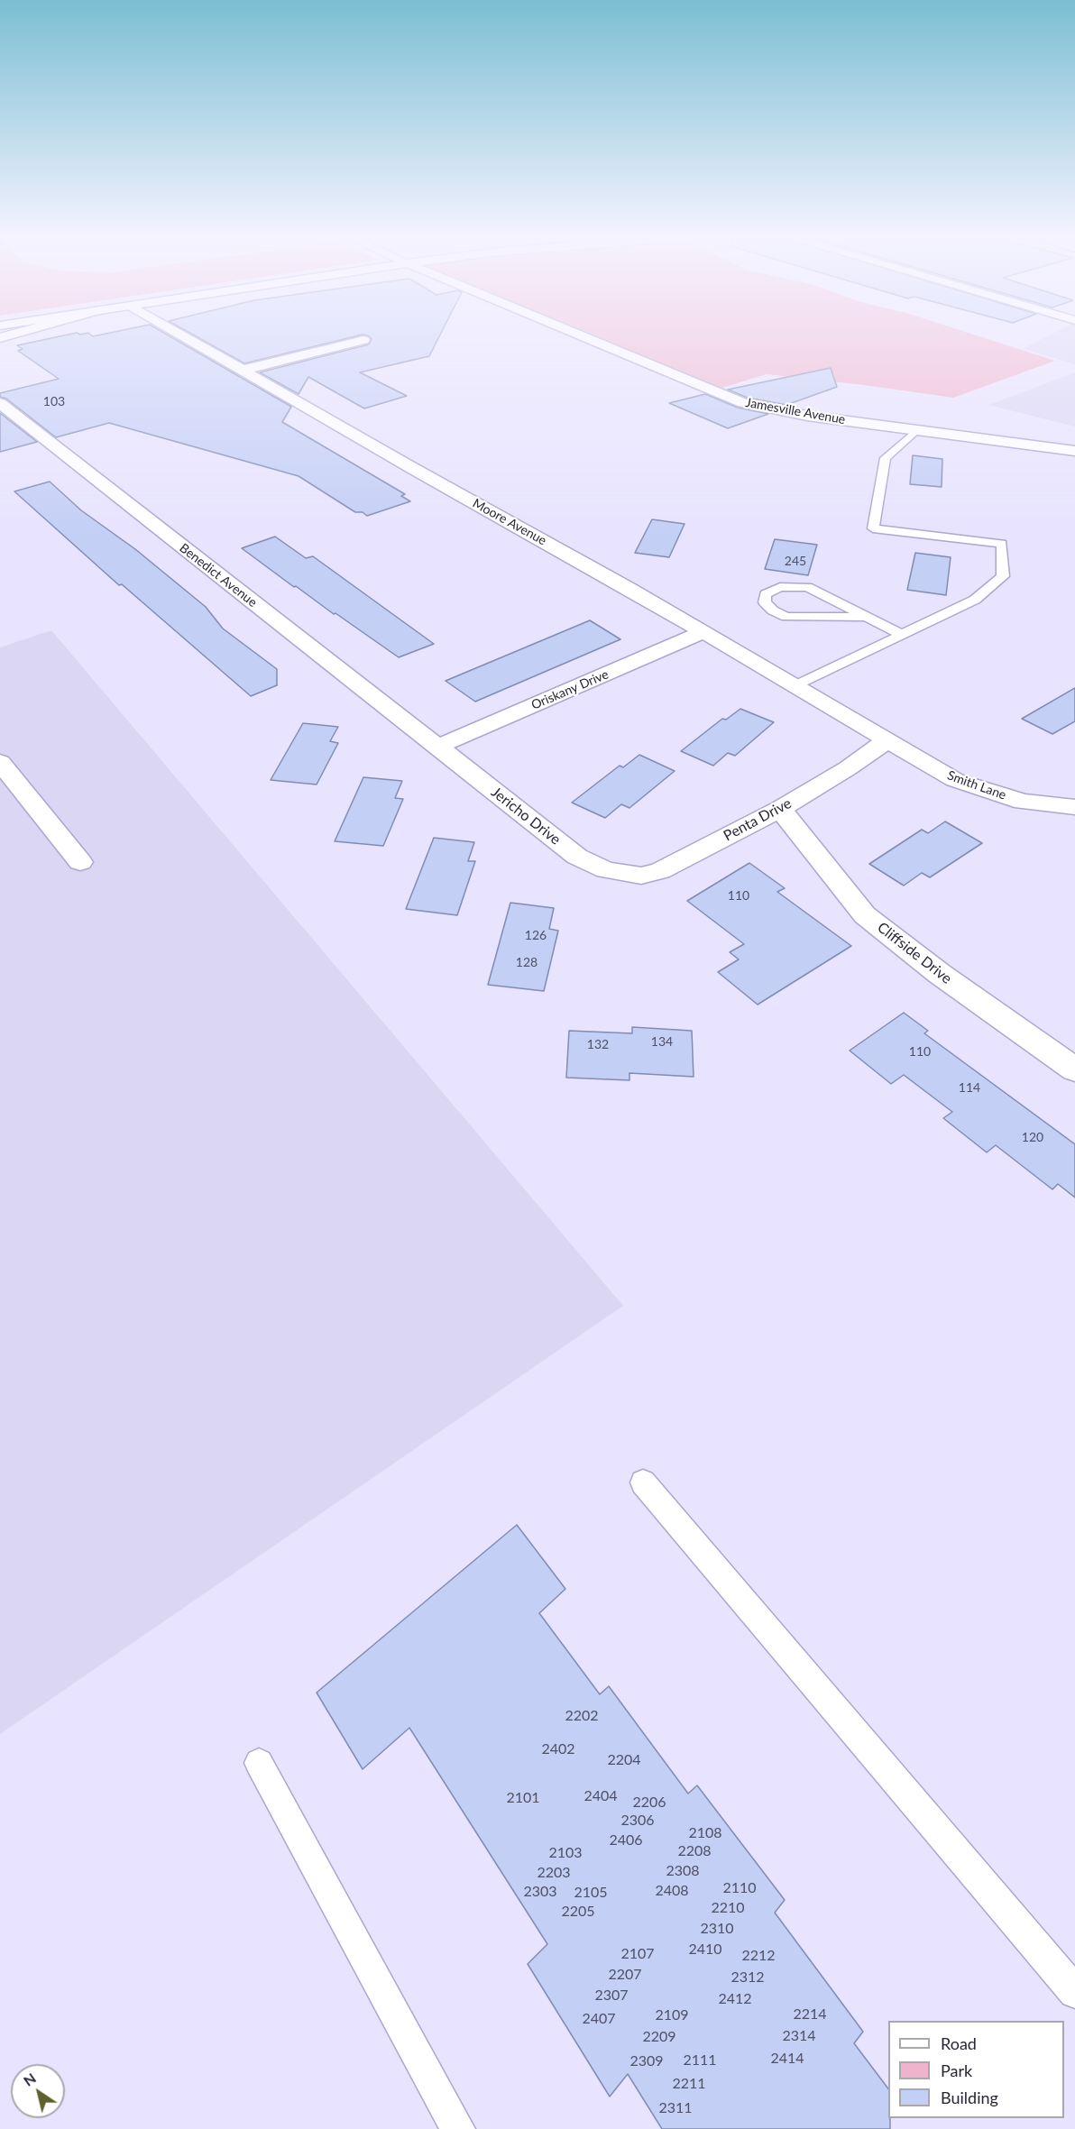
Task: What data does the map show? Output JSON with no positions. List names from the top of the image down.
{
  "streets": {
    "street": [
      "Jamesville Avenue",
      "Moore Avenue",
      "Benedict Avenue",
      "Oriskany Drive",
      "Smith Lane",
      "Jericho Drive",
      "Penta Drive",
      "Cliffside Drive"
    ]
  },
  "crossings": [
    ["Moore Avenue", "Oriskany Drive"],
    ["Moore Avenue", "Smith Lane"],
    ["Moore Avenue", "Penta Drive"],
    ["Benedict Avenue", "Oriskany Drive"],
    ["Benedict Avenue", "Jericho Drive"],
    ["Oriskany Drive", "Jericho Drive"],
    ["Smith Lane", "Penta Drive"],
    ["Jericho Drive", "Penta Drive"],
    ["Penta Drive", "Cliffside Drive"]
  ],
  "house_numbers": [
    "103",
    "245",
    "110",
    "126",
    "128",
    "134",
    "132",
    "110",
    "114",
    "120",
    "2202",
    "2402",
    "2204",
    "2404",
    "2101",
    "2206",
    "2306",
    "2108",
    "2406",
    "2208",
    "2103",
    "2308",
    "2203",
    "2110",
    "2408",
    "2303",
    "2105",
    "2210",
    "2205",
    "2310",
    "2410",
    "2107",
    "2212",
    "2207",
    "2312",
    "2307",
    "2412",
    "2214",
    "2109",
    "2407",
    "2314",
    "2209",
    "2414",
    "2111",
    "2309",
    "2211",
    "2311"
  ],
  "legend": ["Road", "Park", "Building"],
  "north": "top left"
}
